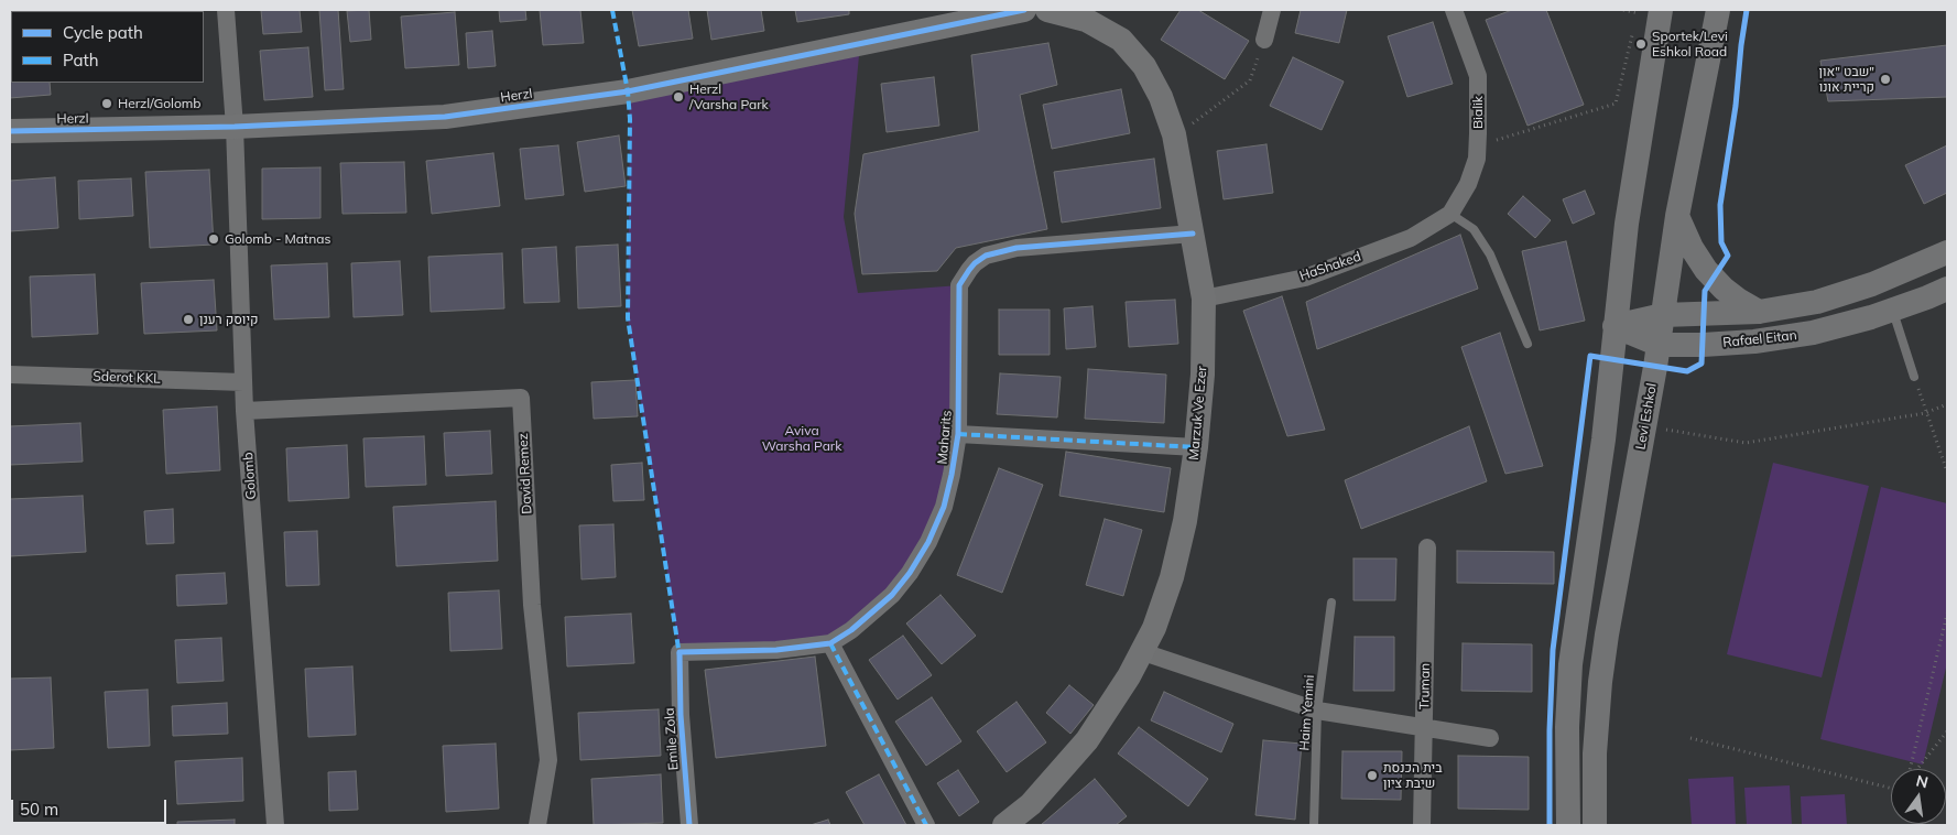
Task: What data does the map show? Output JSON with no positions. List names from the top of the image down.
{
  "streets": {
    "street": [
      "Herzl",
      "Bialik",
      "HaShaked",
      "Rafael Eitan",
      "Sderot KKL",
      "Marzuk Ve Ezer",
      "Levi Eshkol",
      "Maharits",
      "David Remez",
      "Golomb",
      "Truman",
      "Emile Zola"
    ],
    "lane": ["Haim Yemini"]
  },
  "crossings": [
    ["Herzl", "Golomb"],
    ["Bialik", "HaShaked"],
    ["HaShaked", "Marzuk Ve Ezer"],
    ["Rafael Eitan", "Levi Eshkol"],
    ["Sderot KKL", "Golomb"],
    ["Marzuk Ve Ezer", "Maharits"],
    ["Maharits", "Emile Zola"],
    ["David Remez", "Golomb"]
  ],
  "parks": ["Aviva Warsha Park"],
  "places": [
    "Sportek/Levi Eshkol Road",
    "שבט \"און\" קריית אונו",
    "Herzl /Varsha Park",
    "Herzl/Golomb",
    "Golomb - Matnas",
    "קיוסק רענן",
    "בית הכנסת שיבת ציון"
  ],
  "legend": ["Cycle path", "Path"],
  "scale_bar": "50 m",
  "north": "top"
}
